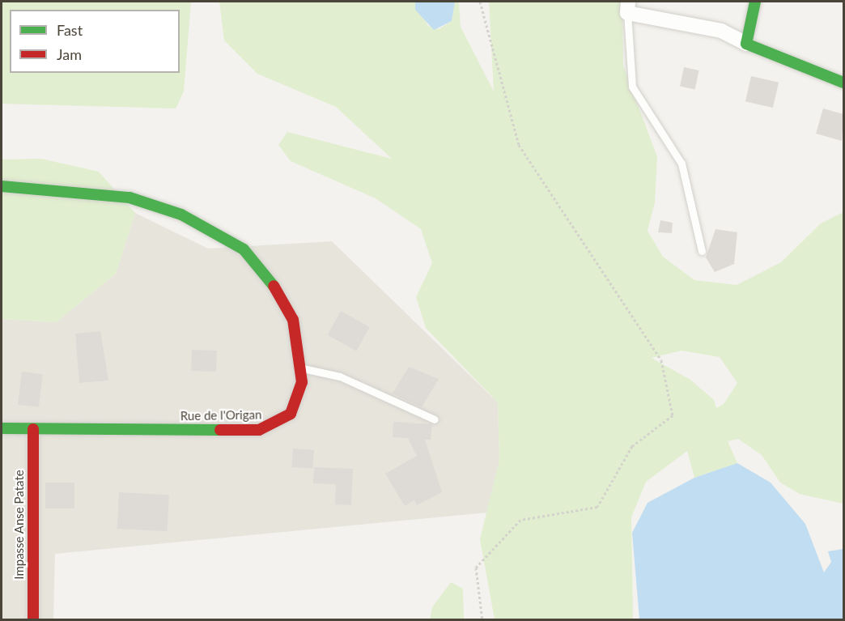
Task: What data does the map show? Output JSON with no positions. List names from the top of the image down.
{
  "streets": {
    "street": ["Rue de l'Origan", "Impasse Anse Patate"]
  },
  "crossings": [
    ["Rue de l'Origan", "Impasse Anse Patate"]
  ],
  "legend": ["Fast", "Jam"]
}
